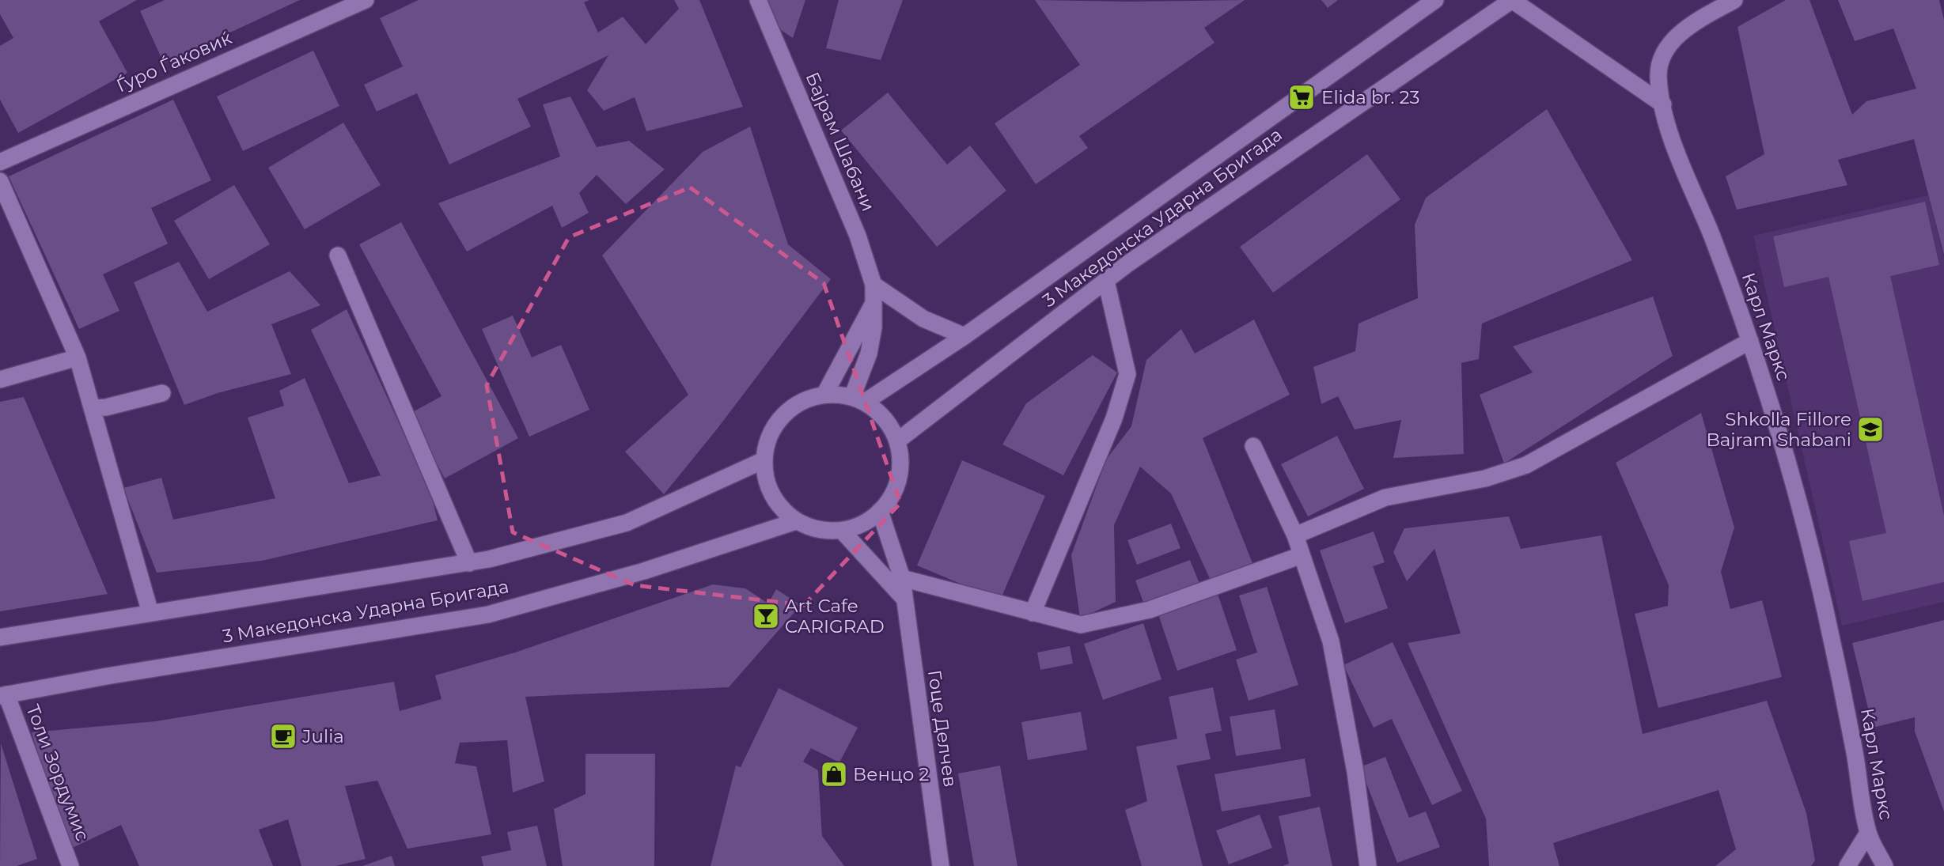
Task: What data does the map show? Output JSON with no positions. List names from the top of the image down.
{
  "streets": {
    "street": [
      "Ѓуро Ѓаковиќ",
      "Бајрам Шабани",
      "3 Македонска Ударна Бригада",
      "Карл Маркс",
      "Гоце Делчев",
      "Толи Зордумис"
    ]
  },
  "crossings": [
    ["Бајрам Шабани", "3 Македонска Ударна Бригада"],
    ["Бајрам Шабани", "Гоце Делчев"],
    ["3 Македонска Ударна Бригада", "Гоце Делчев"],
    ["3 Македонска Ударна Бригада", "Толи Зордумис"]
  ],
  "places": {
    "supermarket": ["Elida br. 23"],
    "school or university": ["Shkolla Fillore Bajram Shabani"],
    "bar": ["Art Cafe CARIGRAD"],
    "cafe": ["Julia"],
    "shop": ["Венцо 2"]
  }
}
